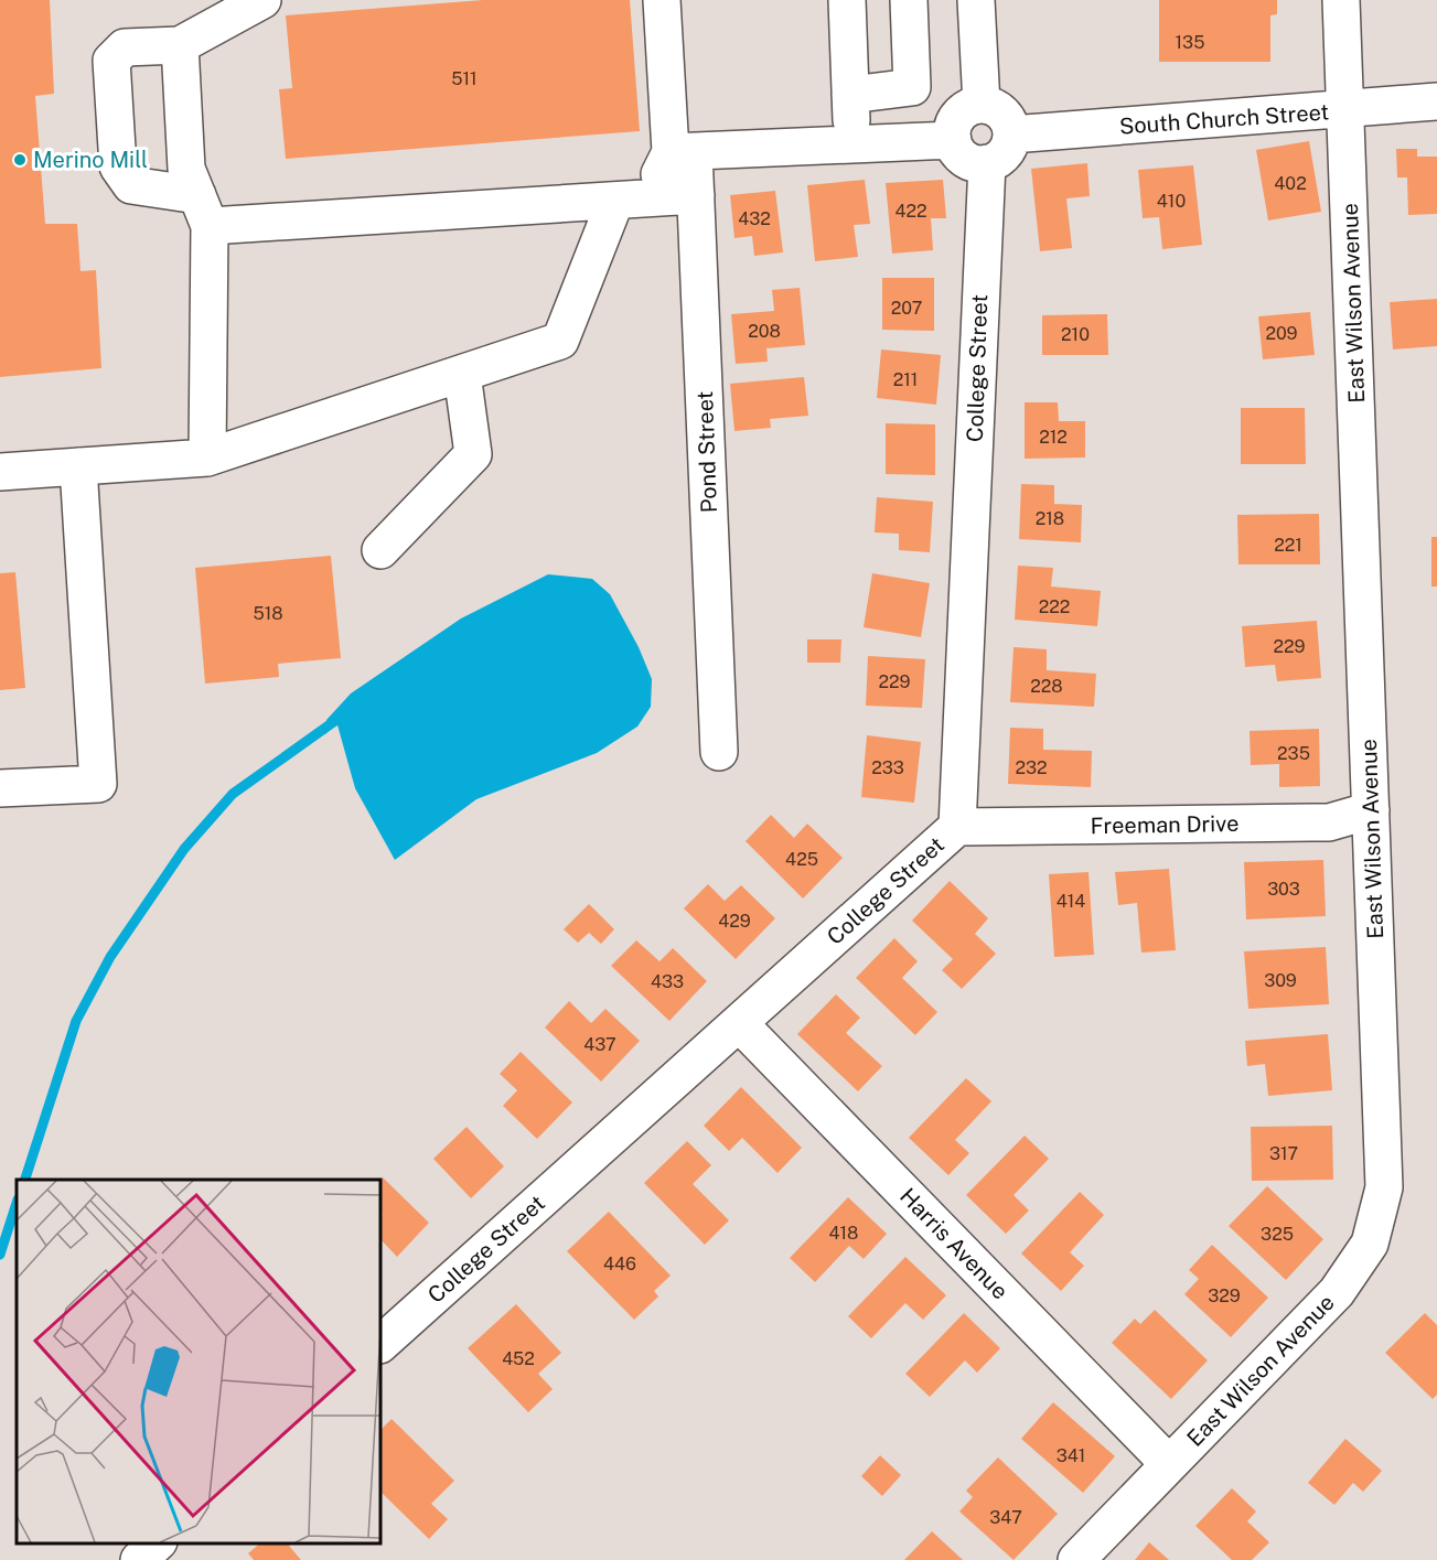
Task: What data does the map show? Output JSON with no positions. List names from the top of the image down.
{
  "streets": {
    "street": [
      "South Church Street",
      "East Wilson Avenue",
      "College Street",
      "Pond Street",
      "Freeman Drive",
      "Harris Avenue"
    ]
  },
  "crossings": [
    ["South Church Street", "East Wilson Avenue"],
    ["South Church Street", "College Street"],
    ["East Wilson Avenue", "Freeman Drive"],
    ["East Wilson Avenue", "Harris Avenue"],
    ["College Street", "Freeman Drive"],
    ["College Street", "Harris Avenue"]
  ],
  "places": ["Merino Mill"],
  "house_numbers": [
    "135",
    "511",
    "402",
    "410",
    "422",
    "432",
    "207",
    "208",
    "209",
    "210",
    "211",
    "212",
    "218",
    "221",
    "222",
    "518",
    "229",
    "229",
    "228",
    "235",
    "233",
    "232",
    "425",
    "303",
    "414",
    "429",
    "309",
    "433",
    "437",
    "317",
    "418",
    "325",
    "446",
    "329",
    "452",
    "341",
    "347"
  ]
}
